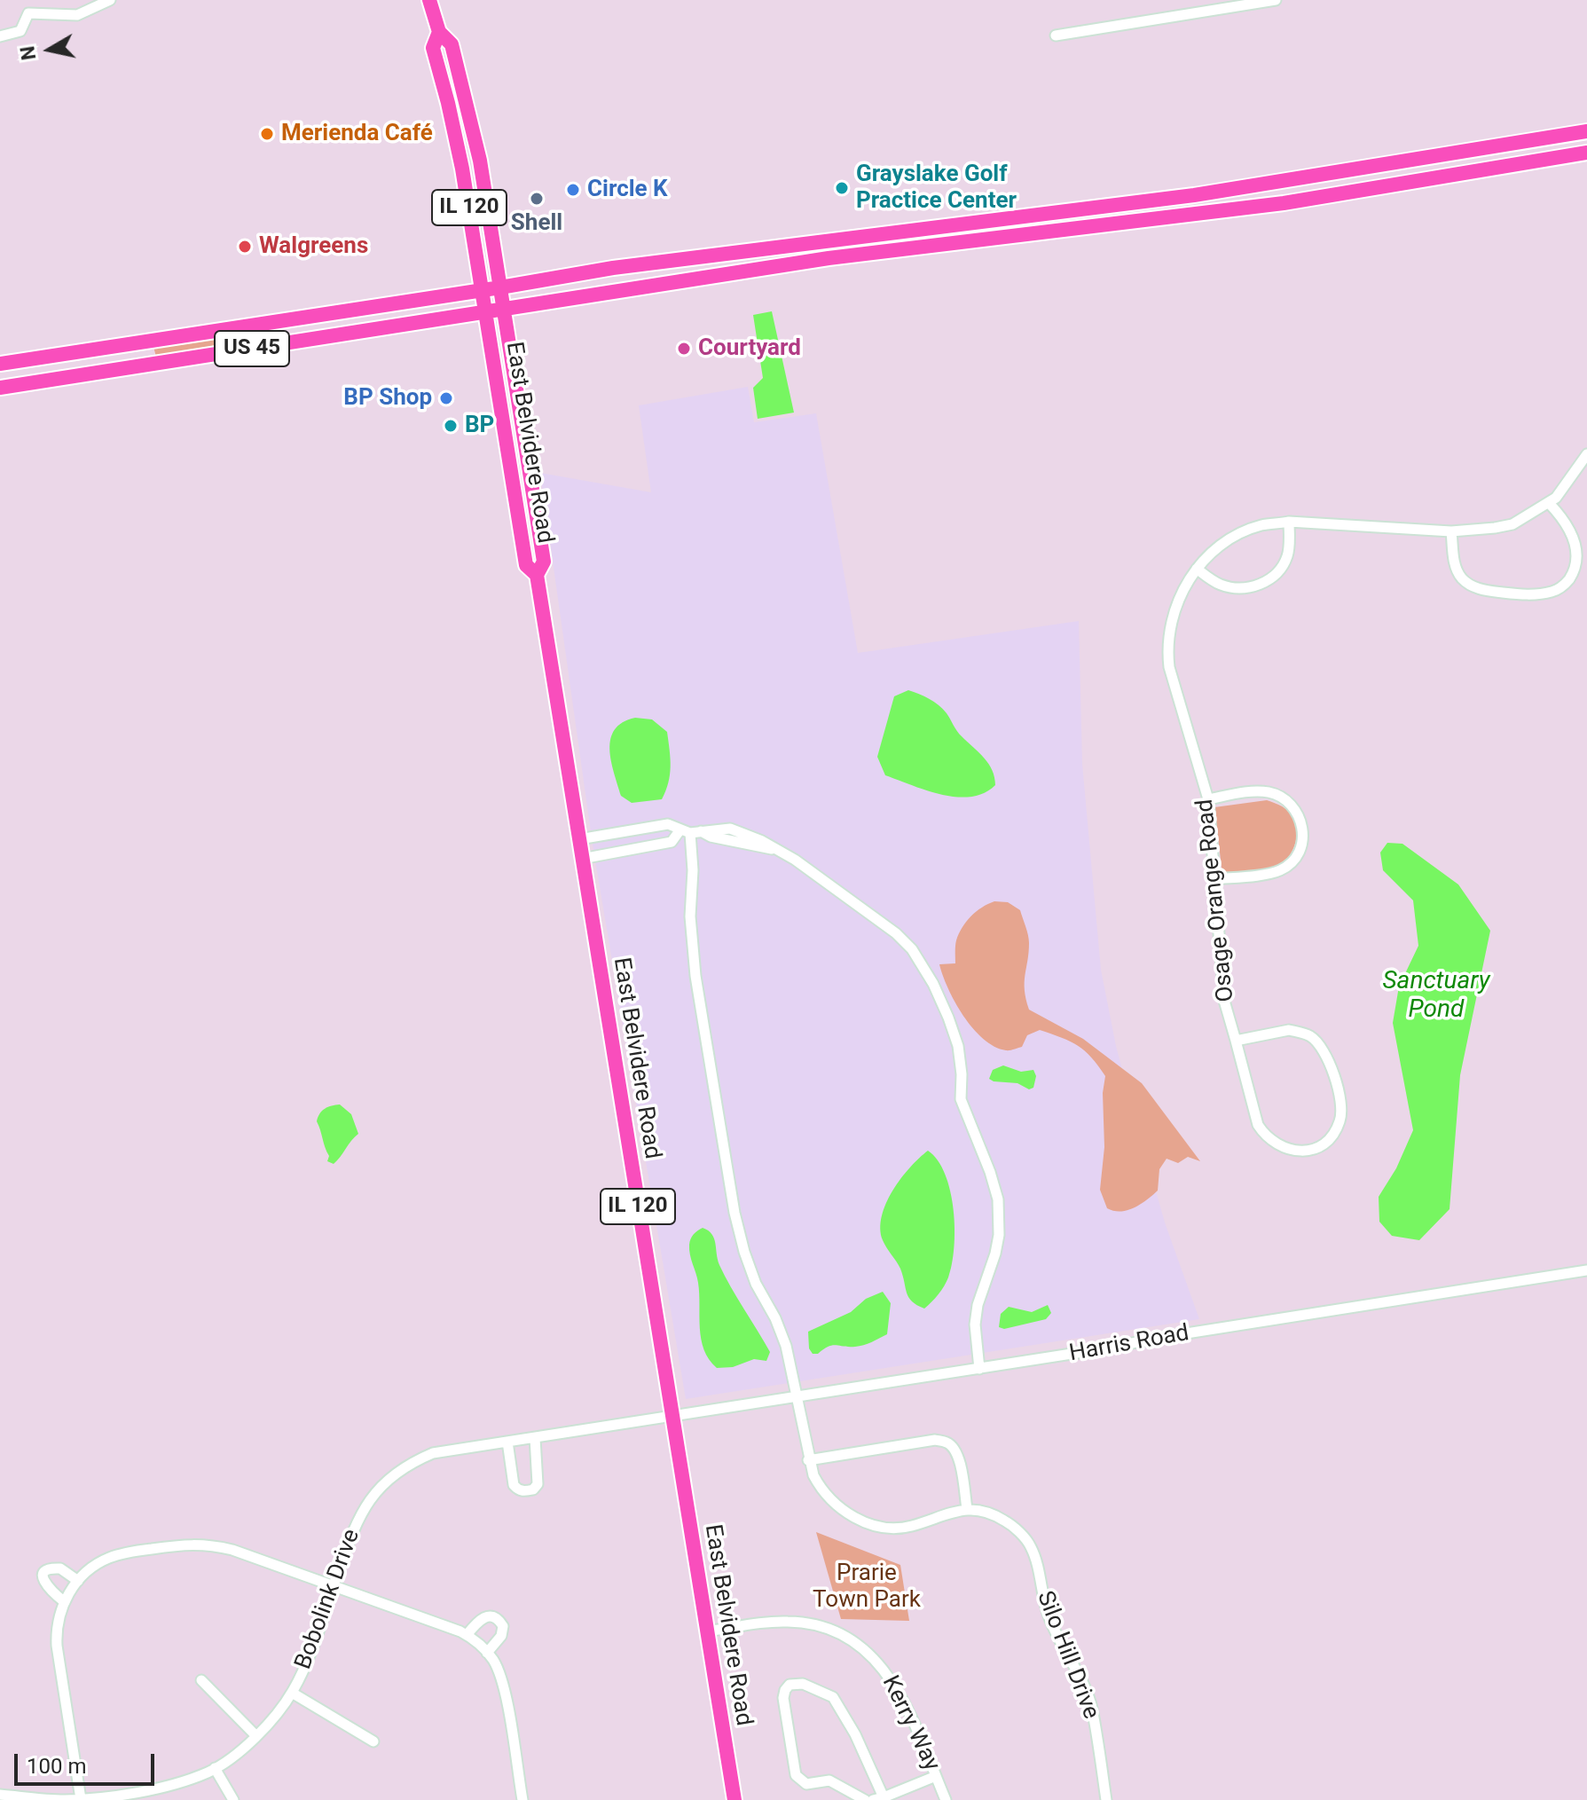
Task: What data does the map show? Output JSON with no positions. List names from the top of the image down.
{
  "streets": {
    "main road": ["IL 120", "US 45", "East Belvidere Road"],
    "street": [
      "Osage Orange Road",
      "Harris Road",
      "Bobolink Drive",
      "Silo Hill Drive",
      "Kerry Way"
    ]
  },
  "crossings": [
    ["IL 120", "US 45"],
    ["IL 120", "East Belvidere Road"],
    ["US 45", "East Belvidere Road"],
    ["East Belvidere Road", "Harris Road"],
    ["East Belvidere Road", "Bobolink Drive"],
    ["East Belvidere Road", "Kerry Way"],
    ["Harris Road", "Bobolink Drive"]
  ],
  "water": ["Sanctuary Pond"],
  "parks": ["Prarie Town Park"],
  "places": [
    "Merienda Café",
    "Grayslake Golf Practice Center",
    "Circle K",
    "Shell",
    "Walgreens",
    "Courtyard",
    "BP Shop",
    "BP"
  ],
  "scale_bar": "100 m",
  "north": "left"
}
